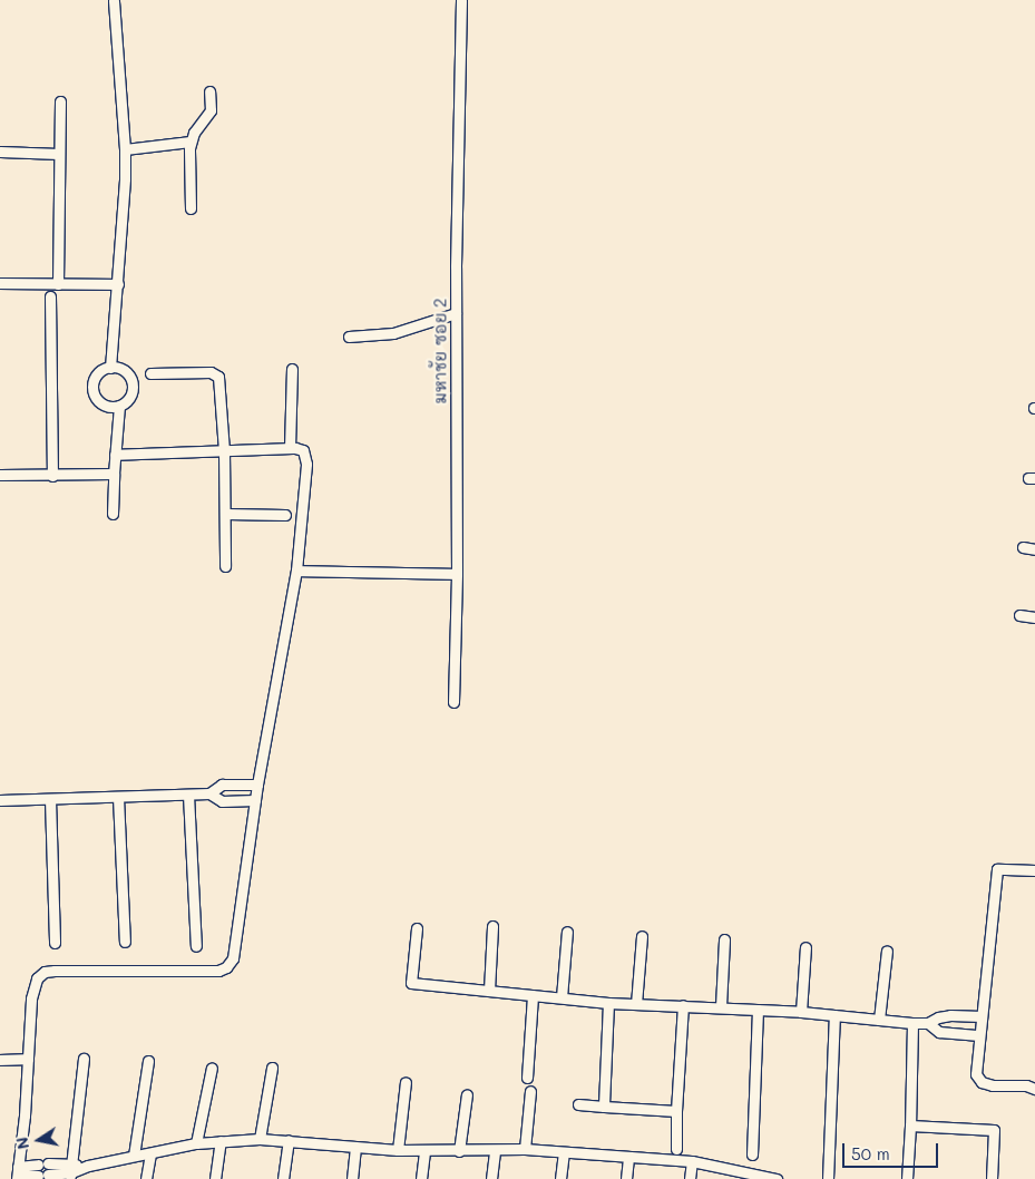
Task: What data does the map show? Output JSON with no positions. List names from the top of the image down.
{
  "streets": {
    "street": ["มหาชัย ซอย 2"]
  },
  "scale_bar": "50 m",
  "north": "left"
}
